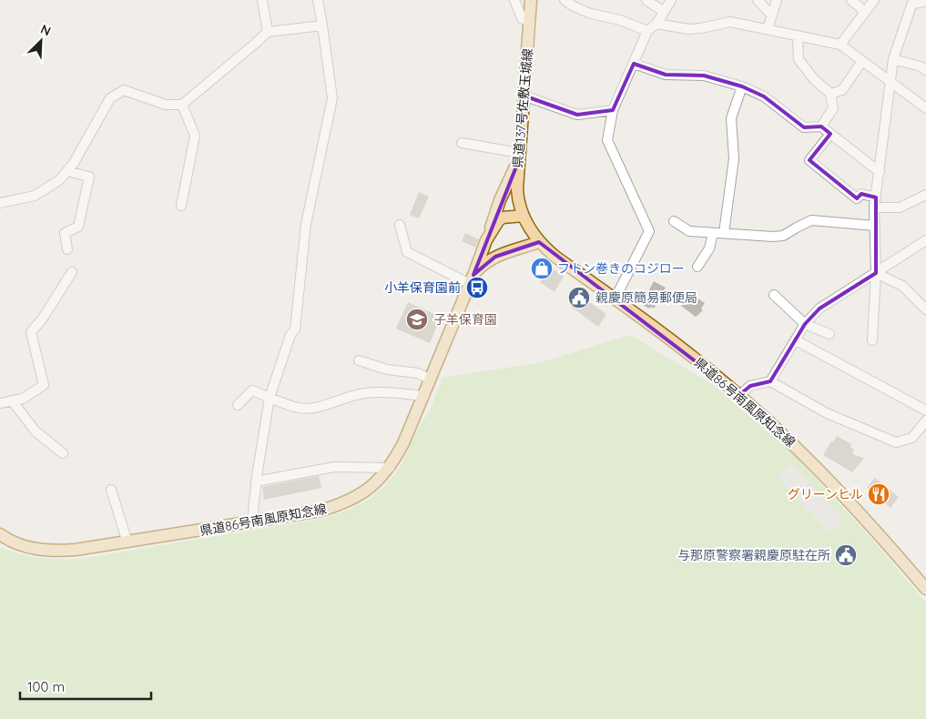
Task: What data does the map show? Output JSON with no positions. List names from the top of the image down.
{
  "streets": {
    "main road": ["県道137号佐敷玉城線", "県道86号南風原知念線"]
  },
  "crossings": [
    ["県道137号佐敷玉城線", "県道86号南風原知念線"]
  ],
  "places": {
    "shop": ["フトン巻きのコジロー"],
    "bus stop": ["小羊保育園前"],
    "public building": ["親慶原簡易郵便局", "与那原警察署親慶原駐在所"],
    "school or university": ["子羊保育園"],
    "restaurant": ["グリーンヒル"]
  },
  "scale_bar": "100 m",
  "north": "top right"
}
